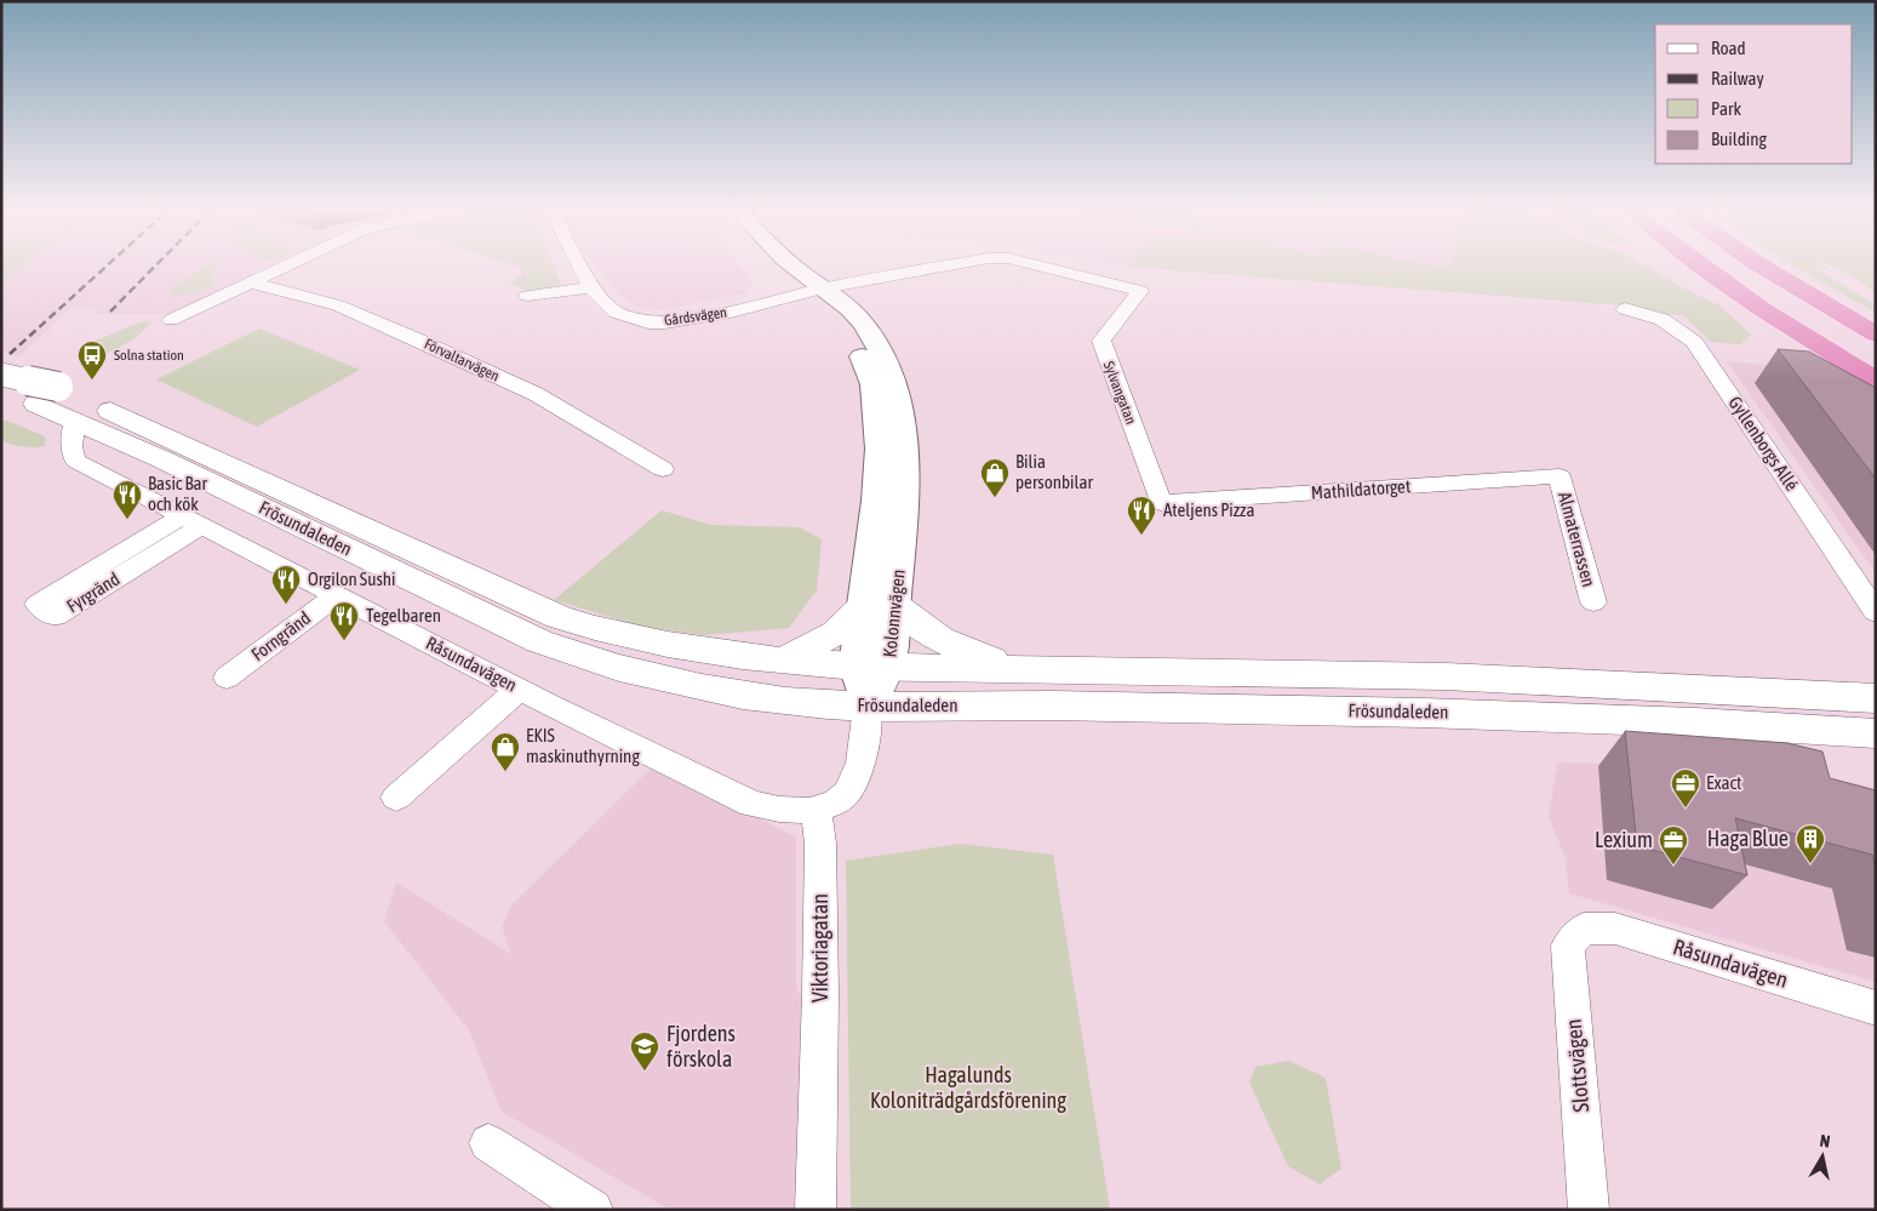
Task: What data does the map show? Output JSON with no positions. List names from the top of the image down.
{
  "streets": {
    "main road": ["Frösundaleden"],
    "street": [
      "Gårdsvägen",
      "Förvaltarvägen",
      "Sylvangatan",
      "Gyllenborgs Allé",
      "Mathildatorget",
      "Almaterrassen",
      "Fyrgränd",
      "Kolonnvägen",
      "Forngränd",
      "Råsundavägen",
      "Viktoriagatan",
      "Slottsvägen"
    ]
  },
  "crossings": [
    ["Gårdsvägen", "Sylvangatan"],
    ["Gårdsvägen", "Kolonnvägen"],
    ["Sylvangatan", "Mathildatorget"],
    ["Mathildatorget", "Almaterrassen"],
    ["Frösundaleden", "Kolonnvägen"],
    ["Frösundaleden", "Råsundavägen"],
    ["Fyrgränd", "Råsundavägen"],
    ["Forngränd", "Råsundavägen"],
    ["Råsundavägen", "Viktoriagatan"],
    ["Råsundavägen", "Slottsvägen"]
  ],
  "parks": ["Hagalunds Koloniträdgårdsförening"],
  "places": {
    "bus stop": ["Solna station"],
    "shop": ["Bilia personbilar", "EKIS maskinuthyrning"],
    "restaurant": [
      "Basic Bar och kök",
      "Ateljens Pizza",
      "Orgilon Sushi",
      "Tegelbaren"
    ],
    "office": ["Exact", "Lexium"],
    "building": ["Haga Blue"],
    "school or university": ["Fjordens förskola"]
  },
  "legend": [
    "Road",
    "Railway",
    "Park",
    "Building"
  ],
  "north": "top"
}
